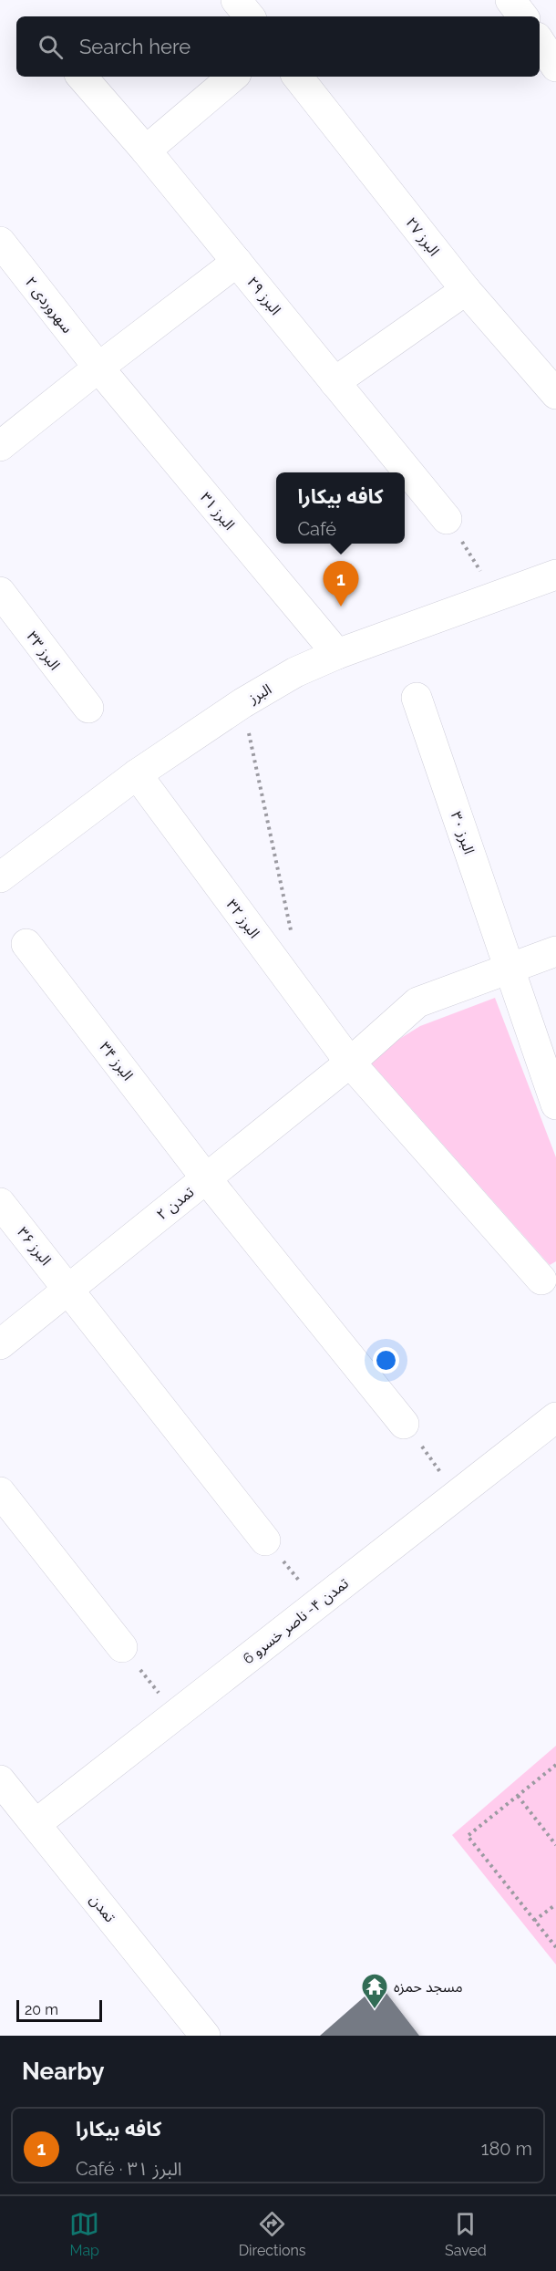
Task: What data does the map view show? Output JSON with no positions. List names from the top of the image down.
{
  "streets": {
    "street": [
      "البرز ۲۷",
      "البرز ۲۹",
      "سهروردی ۲",
      "البرز ۳۱",
      "البرز ۳۳",
      "البرز",
      "البرز ۳۰",
      "البرز ۳۲",
      "البرز ۳۴",
      "تمدن ۲",
      "البرز ۳۶",
      "تمدن ۴- ناصر خسرو 6",
      "تمدن"
    ]
  },
  "crossings": [
    ["سهروردی ۲", "البرز ۳۱"],
    ["البرز ۳۱", "البرز"],
    ["البرز", "البرز ۳۲"],
    ["البرز ۳۰", "تمدن ۲"],
    ["البرز ۳۲", "تمدن ۲"],
    ["البرز ۳۴", "تمدن ۲"],
    ["تمدن ۲", "البرز ۳۶"],
    ["تمدن ۴- ناصر خسرو 6", "تمدن"]
  ],
  "places": {
    "temple": ["مسجد حمزه"]
  },
  "scale_bar": "20 m",
  "page": {
    "search": "Search here",
    "popup": ["کافه بیکارا", "Café"],
    "pins": "1",
    "scale": "20 m",
    "heading": "Nearby",
    "list": [
      {
        "mark": "1",
        "name": "کافه بیکارا",
        "note": "Café · البرز ۳۱",
        "value": "180 m"
      }
    ],
    "nav": ["Map", "Directions", "Saved"]
  }
}
